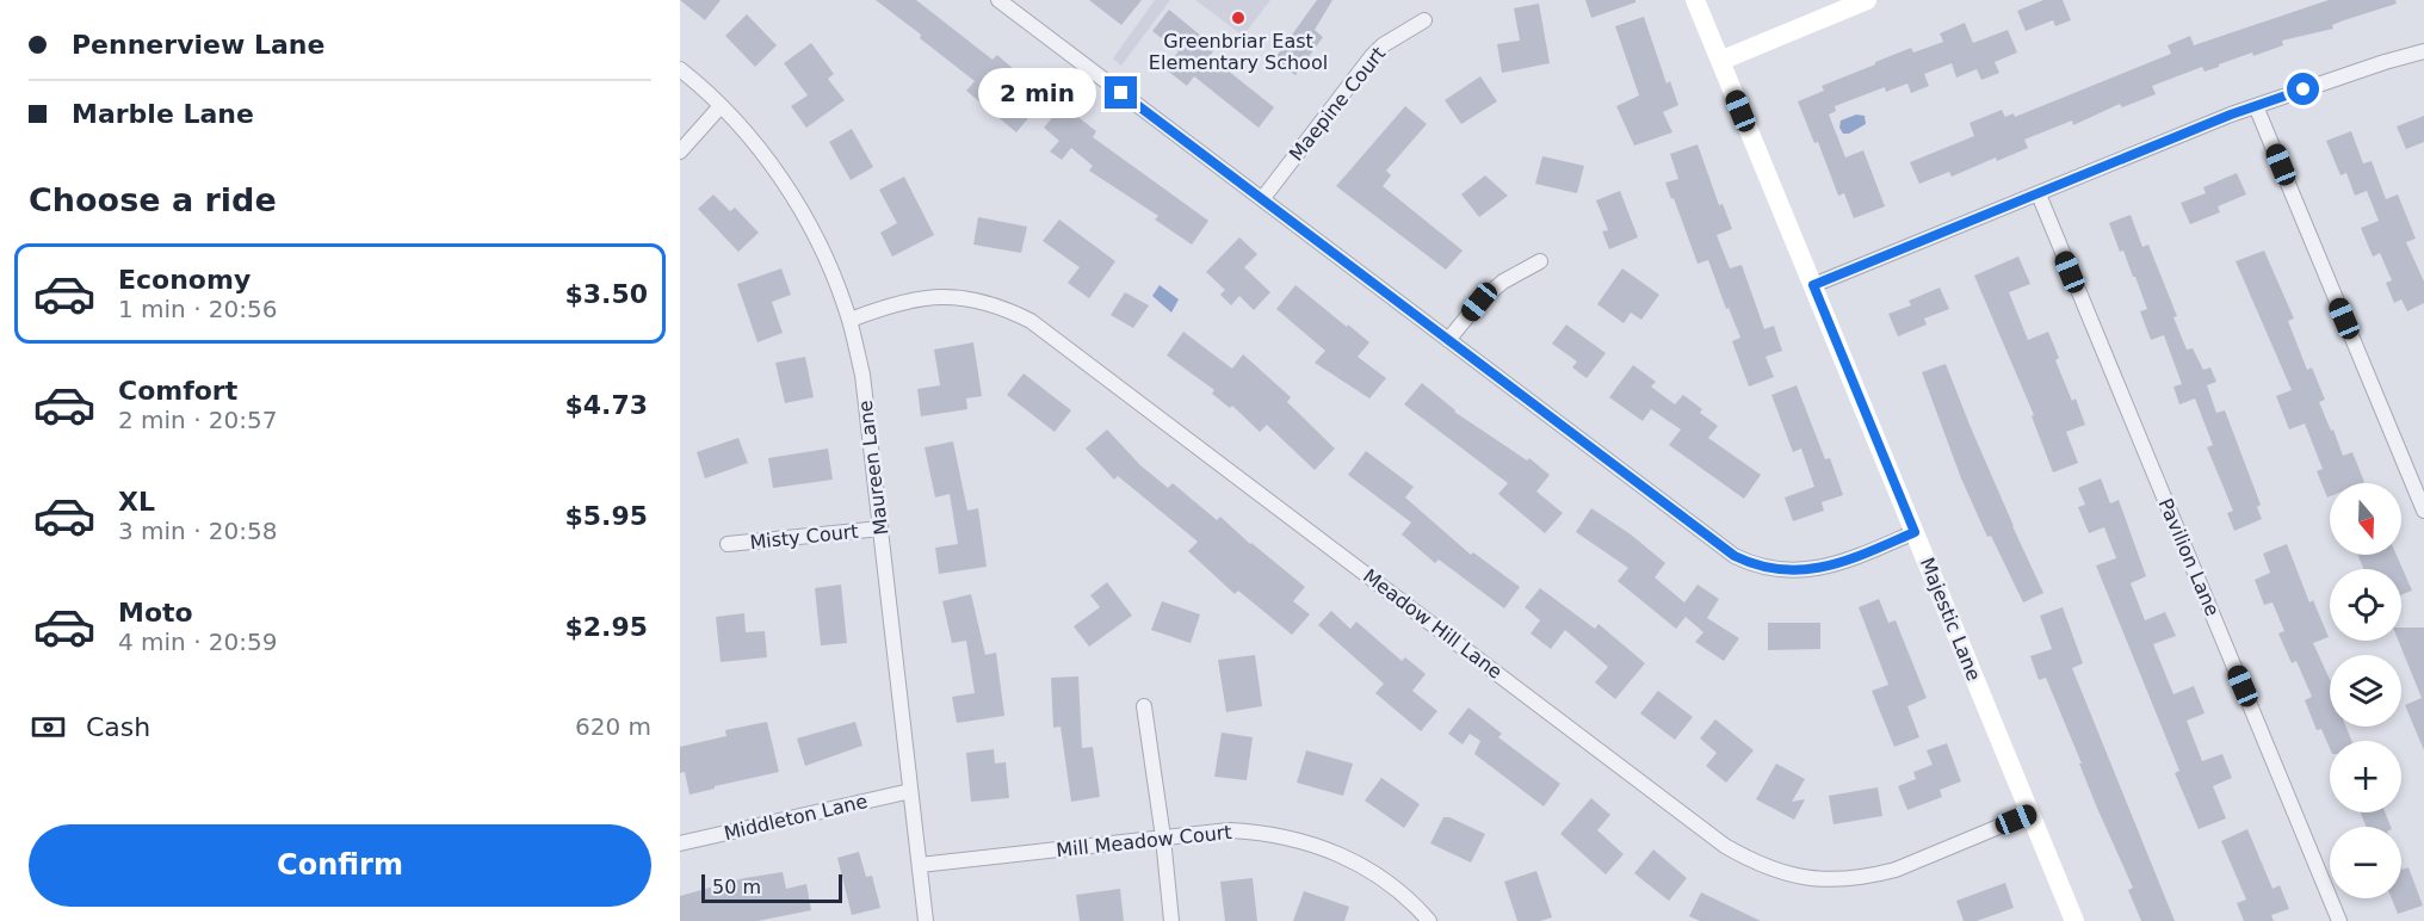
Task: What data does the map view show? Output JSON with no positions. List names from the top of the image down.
{
  "streets": {
    "street": [
      "Maepine Court",
      "Maureen Lane",
      "Misty Court",
      "Pavilion Lane",
      "Majestic Lane",
      "Meadow Hill Lane",
      "Middleton Lane",
      "Mill Meadow Court"
    ]
  },
  "crossings": [
    ["Maureen Lane", "Misty Court"],
    ["Maureen Lane", "Meadow Hill Lane"],
    ["Maureen Lane", "Middleton Lane"],
    ["Maureen Lane", "Mill Meadow Court"],
    ["Majestic Lane", "Meadow Hill Lane"]
  ],
  "places": ["Greenbriar East Elementary School"],
  "scale_bar": "50 m",
  "north": "bottom",
  "page": {
    "banner": ["Pennerview Lane", "Marble Lane"],
    "bubble": "2 min",
    "heading": "Choose a ride",
    "list": [
      {
        "name": "Economy",
        "note": "1 min · 20:56",
        "value": "$3.50"
      },
      {
        "name": "Comfort",
        "note": "2 min · 20:57",
        "value": "$4.73"
      },
      {
        "name": "XL",
        "note": "3 min · 20:58",
        "value": "$5.95"
      },
      {
        "name": "Moto",
        "note": "4 min · 20:59",
        "value": "$2.95"
      }
    ],
    "map_buttons": ["+", "−"],
    "pay": ["Cash", "620 m"],
    "buttons": "Confirm",
    "scale": "50 m"
  }
}
